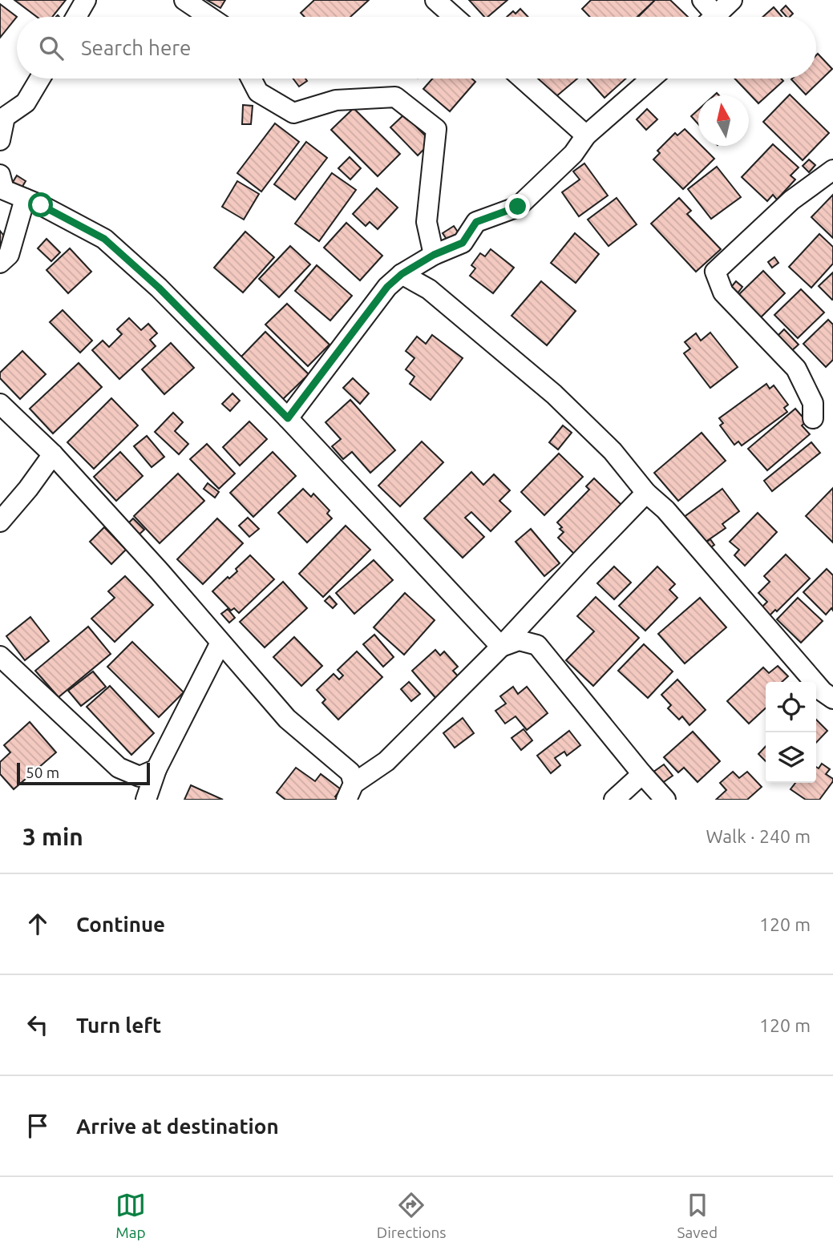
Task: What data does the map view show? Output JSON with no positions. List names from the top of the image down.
{
  "scale_bar": "50 m",
  "north": "top",
  "page": {
    "search": "Search here",
    "scale": "50 m",
    "heading": ["3 min", "Walk · 240 m"],
    "list": [
      ["Continue", "120 m"],
      ["Turn left", "120 m"],
      "Arrive at destination"
    ],
    "nav": ["Map", "Directions", "Saved"]
  }
}
